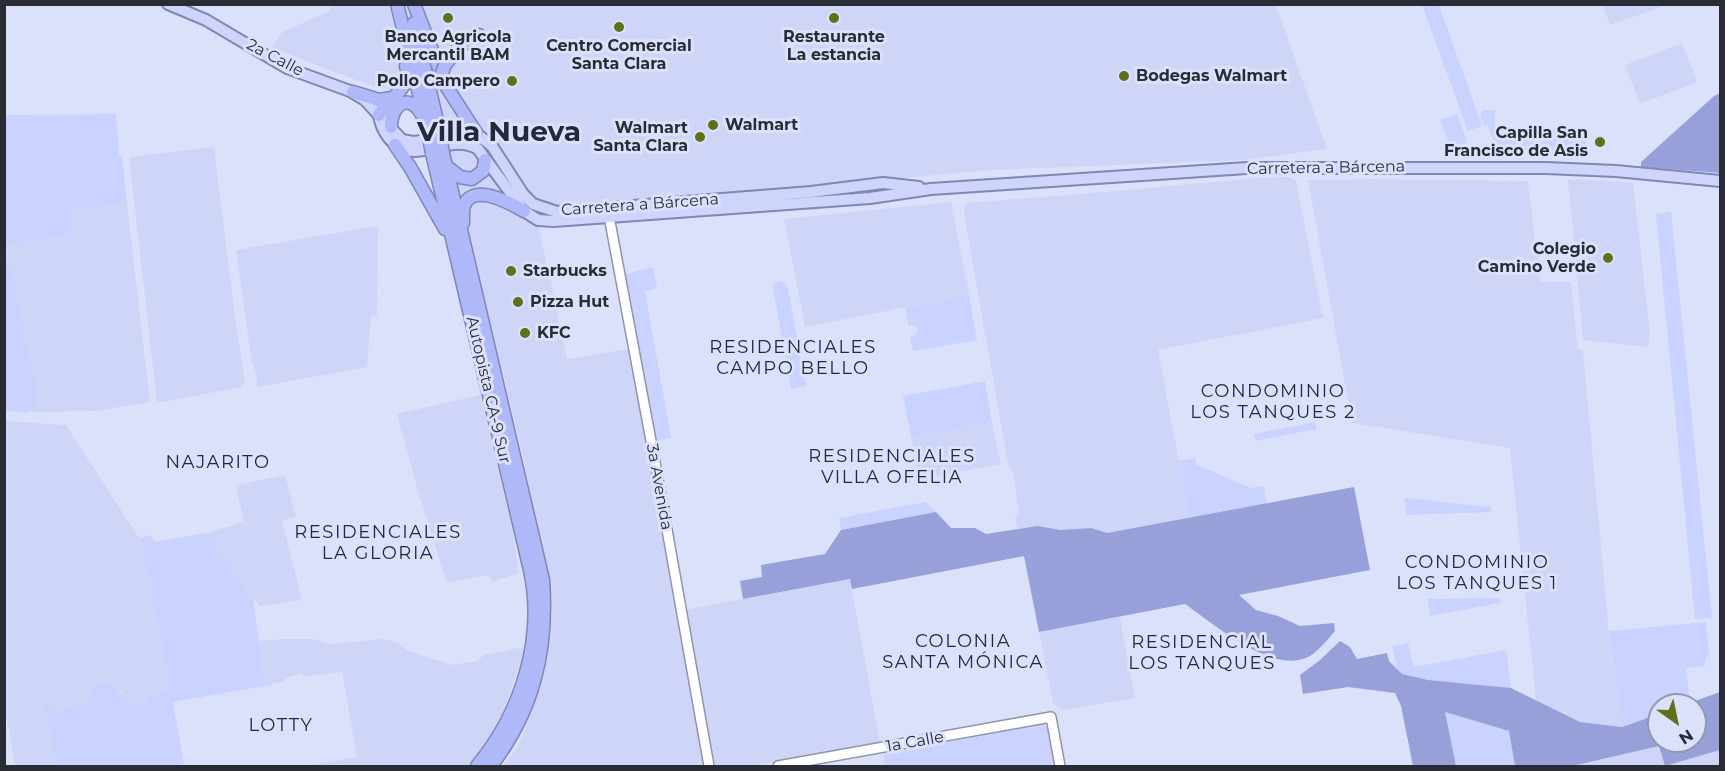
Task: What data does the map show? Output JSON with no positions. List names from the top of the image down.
{
  "streets": {
    "highway": ["Autopista CA-9 Sur"],
    "main road": ["2a Calle", "Carretera a Bárcena"],
    "street": ["3a Avenida", "1a Calle"]
  },
  "crossings": [
    ["Carretera a Bárcena", "3a Avenida"]
  ],
  "districts": [
    "Villa Nueva",
    "RESIDENCIALES CAMPO BELLO",
    "CONDOMINIO LOS TANQUES 2",
    "RESIDENCIALES VILLA OFELIA",
    "NAJARITO",
    "RESIDENCIALES LA GLORIA",
    "CONDOMINIO LOS TANQUES 1",
    "COLONIA SANTA MÓNICA",
    "RESIDENCIAL LOS TANQUES",
    "LOTTY"
  ],
  "places": [
    "Banco Agricola Mercantil BAM",
    "Restaurante La estancia",
    "Centro Comercial Santa Clara",
    "Bodegas Walmart",
    "Pollo Campero",
    "Walmart",
    "Walmart Santa Clara",
    "Capilla San Francisco de Asis",
    "Colegio Camino Verde",
    "Starbucks",
    "Pizza Hut",
    "KFC"
  ],
  "north": "bottom right"
}
